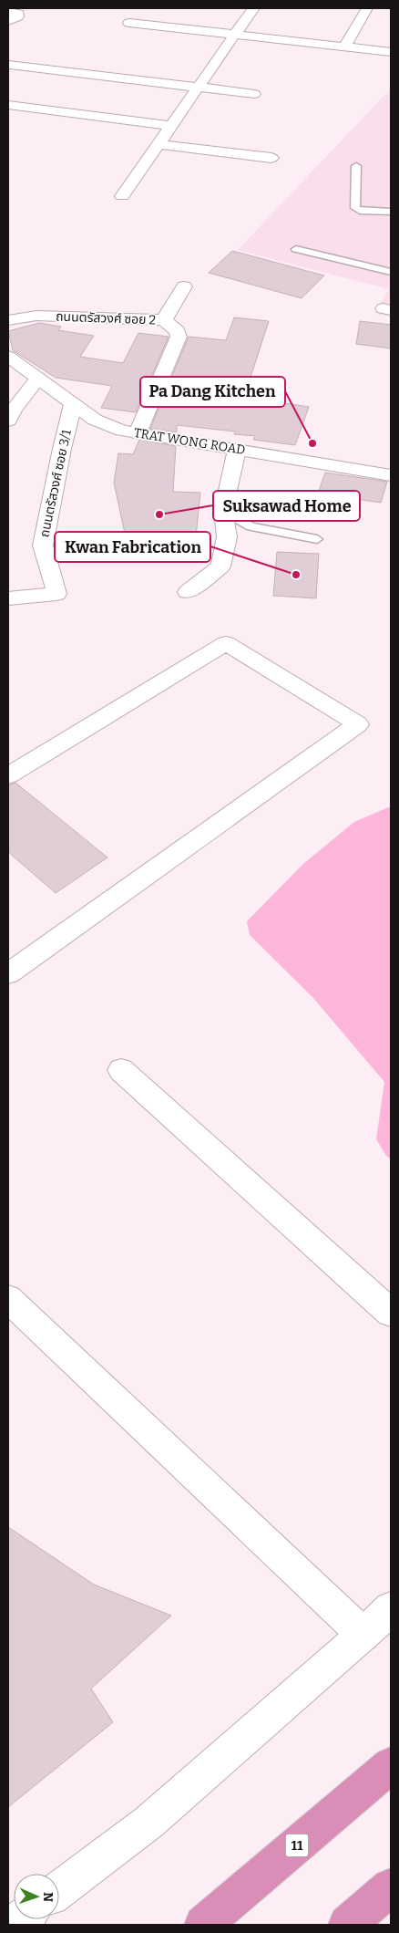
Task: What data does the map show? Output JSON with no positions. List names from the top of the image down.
{
  "streets": {
    "highway": ["11"],
    "street": ["ถนนตรัสวงศ์ ซอย 2", "TRAT WONG ROAD", "ถนนตรัสวงศ์ ซอย 3/1"]
  },
  "crossings": [
    ["TRAT WONG ROAD", "ถนนตรัสวงศ์ ซอย 3/1"]
  ],
  "places": ["Pa Dang Kitchen", "Suksawad Home", "Kwan Fabrication"],
  "north": "right"
}
